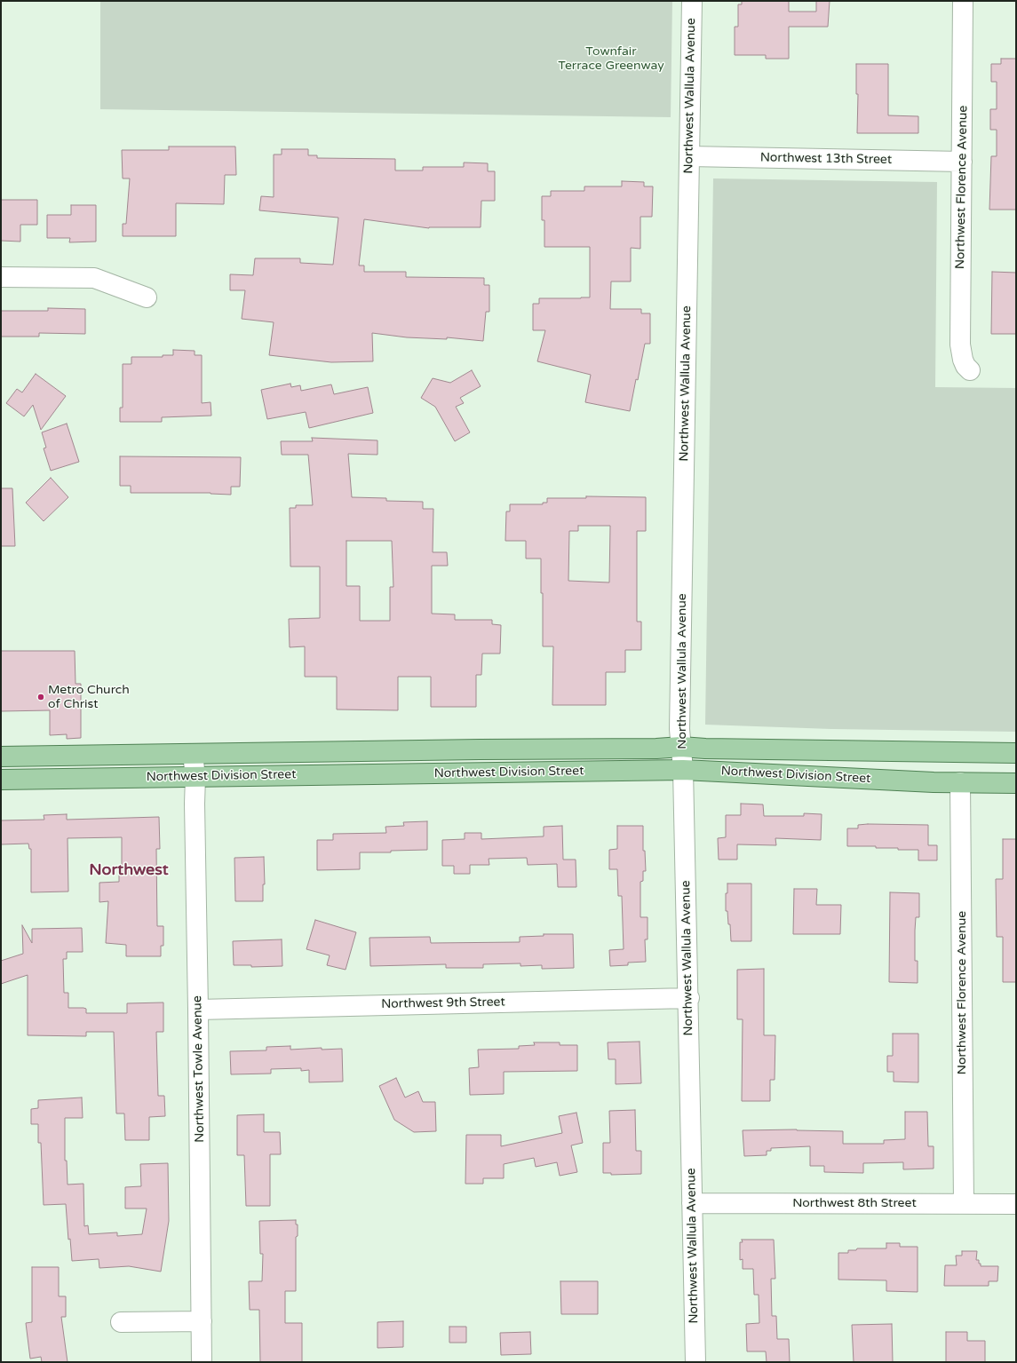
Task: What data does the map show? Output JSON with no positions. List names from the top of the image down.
{
  "streets": {
    "main road": ["Northwest Division Street"],
    "street": [
      "Northwest Wallula Avenue",
      "Northwest 13th Street",
      "Northwest Florence Avenue",
      "Northwest 9th Street",
      "Northwest Towle Avenue",
      "Northwest 8th Street"
    ]
  },
  "crossings": [
    ["Northwest Wallula Avenue", "Northwest 13th Street"],
    ["Northwest Wallula Avenue", "Northwest Division Street"],
    ["Northwest Wallula Avenue", "Northwest 9th Street"],
    ["Northwest Wallula Avenue", "Northwest 8th Street"],
    ["Northwest 13th Street", "Northwest Florence Avenue"],
    ["Northwest Florence Avenue", "Northwest Division Street"],
    ["Northwest Florence Avenue", "Northwest 8th Street"],
    ["Northwest Division Street", "Northwest Towle Avenue"],
    ["Northwest 9th Street", "Northwest Towle Avenue"]
  ],
  "districts": ["Northwest"],
  "parks": ["Townfair Terrace Greenway"],
  "places": ["Metro Church of Christ"]
}
